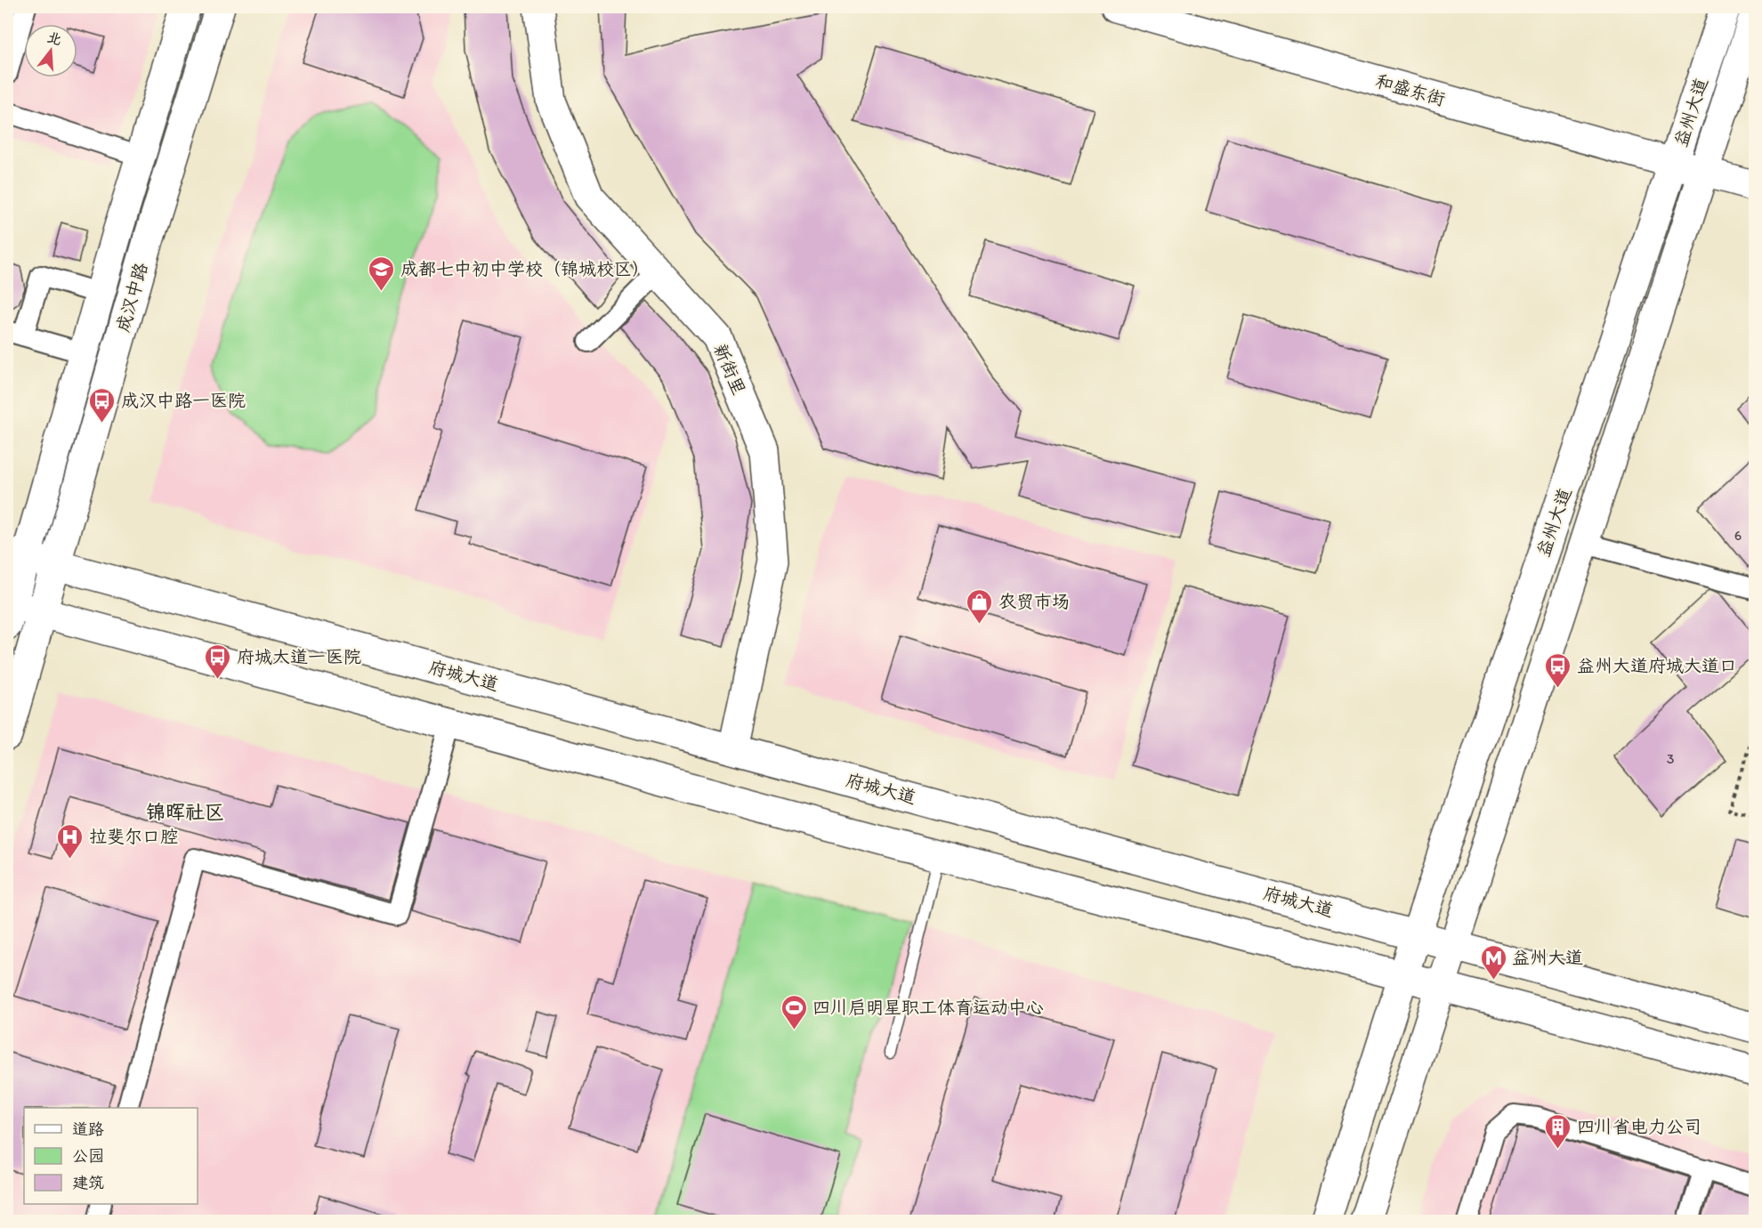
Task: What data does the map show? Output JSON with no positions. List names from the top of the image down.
{
  "streets": {
    "main road": [
      "和盛东街",
      "益州大道",
      "成汉中路",
      "新街里",
      "府城大道"
    ]
  },
  "crossings": [
    ["和盛东街", "益州大道"],
    ["益州大道", "府城大道"],
    ["成汉中路", "府城大道"],
    ["新街里", "府城大道"]
  ],
  "districts": ["锦晖社区"],
  "places": {
    "school or university": ["成都七中初中学校（锦城校区）"],
    "bus stop": ["成汉中路一医院", "府城大道一医院", "益州大道府城大道口"],
    "shop": ["农贸市场"],
    "hospital": ["拉斐尔口腔"],
    "metro station": ["益州大道"],
    "sports": ["四川启明星职工体育运动中心"],
    "building": ["四川省电力公司"]
  },
  "house_numbers": ["6", "3"],
  "legend": ["道路", "公园", "建筑"],
  "north": "top"
}
